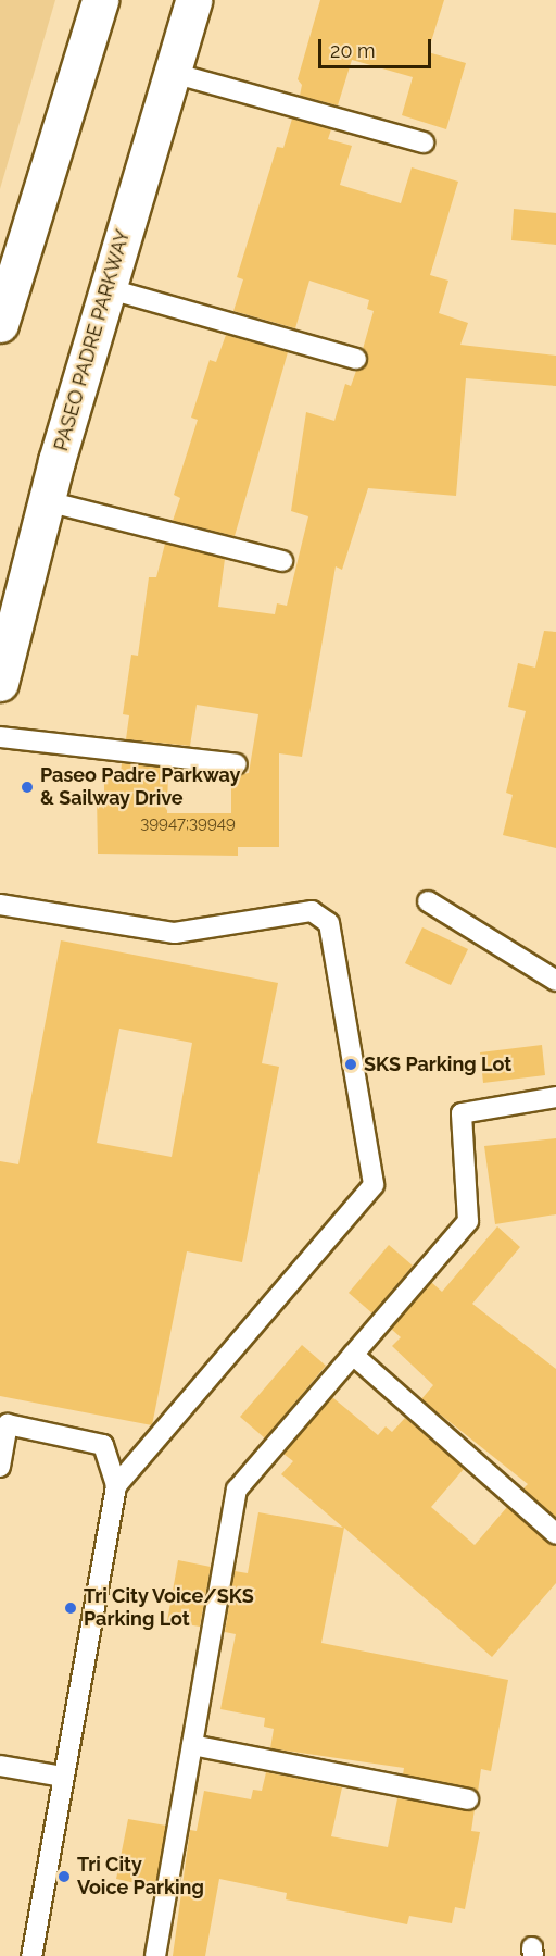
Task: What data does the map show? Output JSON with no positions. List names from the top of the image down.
{
  "streets": {
    "main road": ["PASEO PADRE PARKWAY"]
  },
  "places": [
    "Paseo Padre Parkway & Sailway Drive",
    "SKS Parking Lot",
    "Tri City Voice/SKS Parking Lot",
    "Tri City Voice Parking"
  ],
  "house_numbers": ["39947;39949"],
  "scale_bar": "20 m"
}
